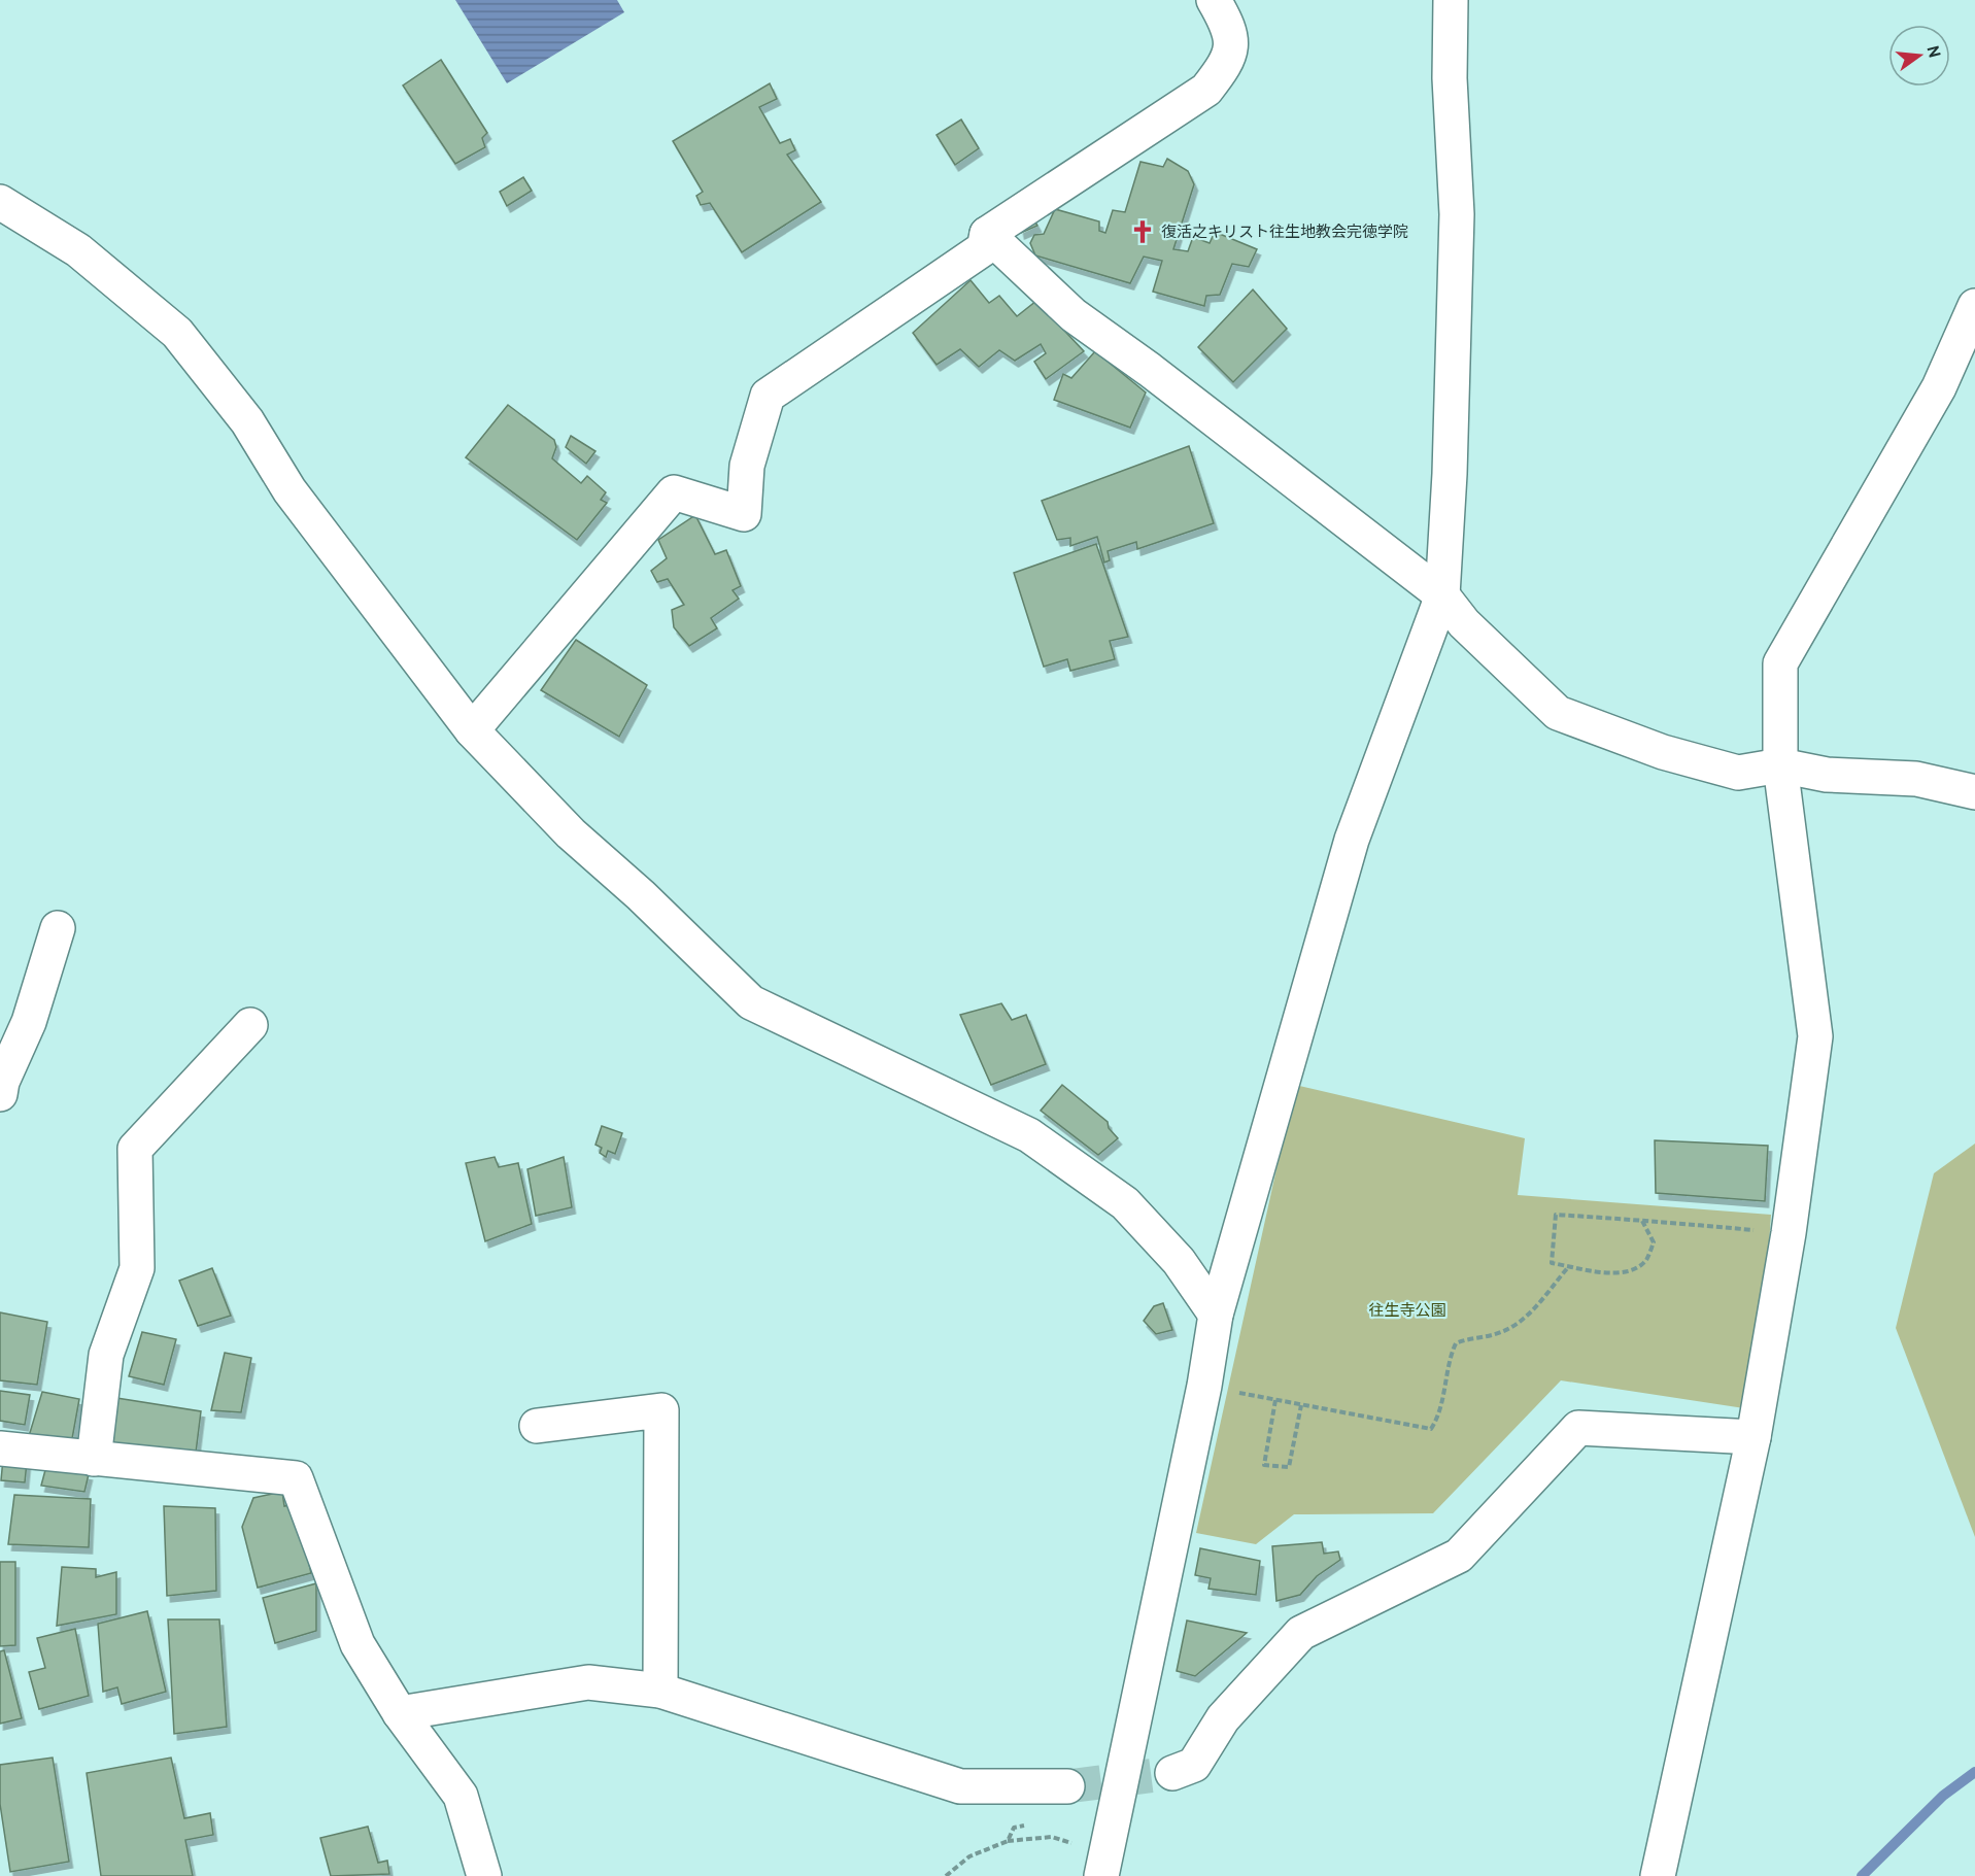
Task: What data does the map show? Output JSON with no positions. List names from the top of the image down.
{
  "parks": ["往生寺公園"],
  "places": {
    "church": ["復活之キリスト往生地教会完徳学院"]
  },
  "north": "right"
}
